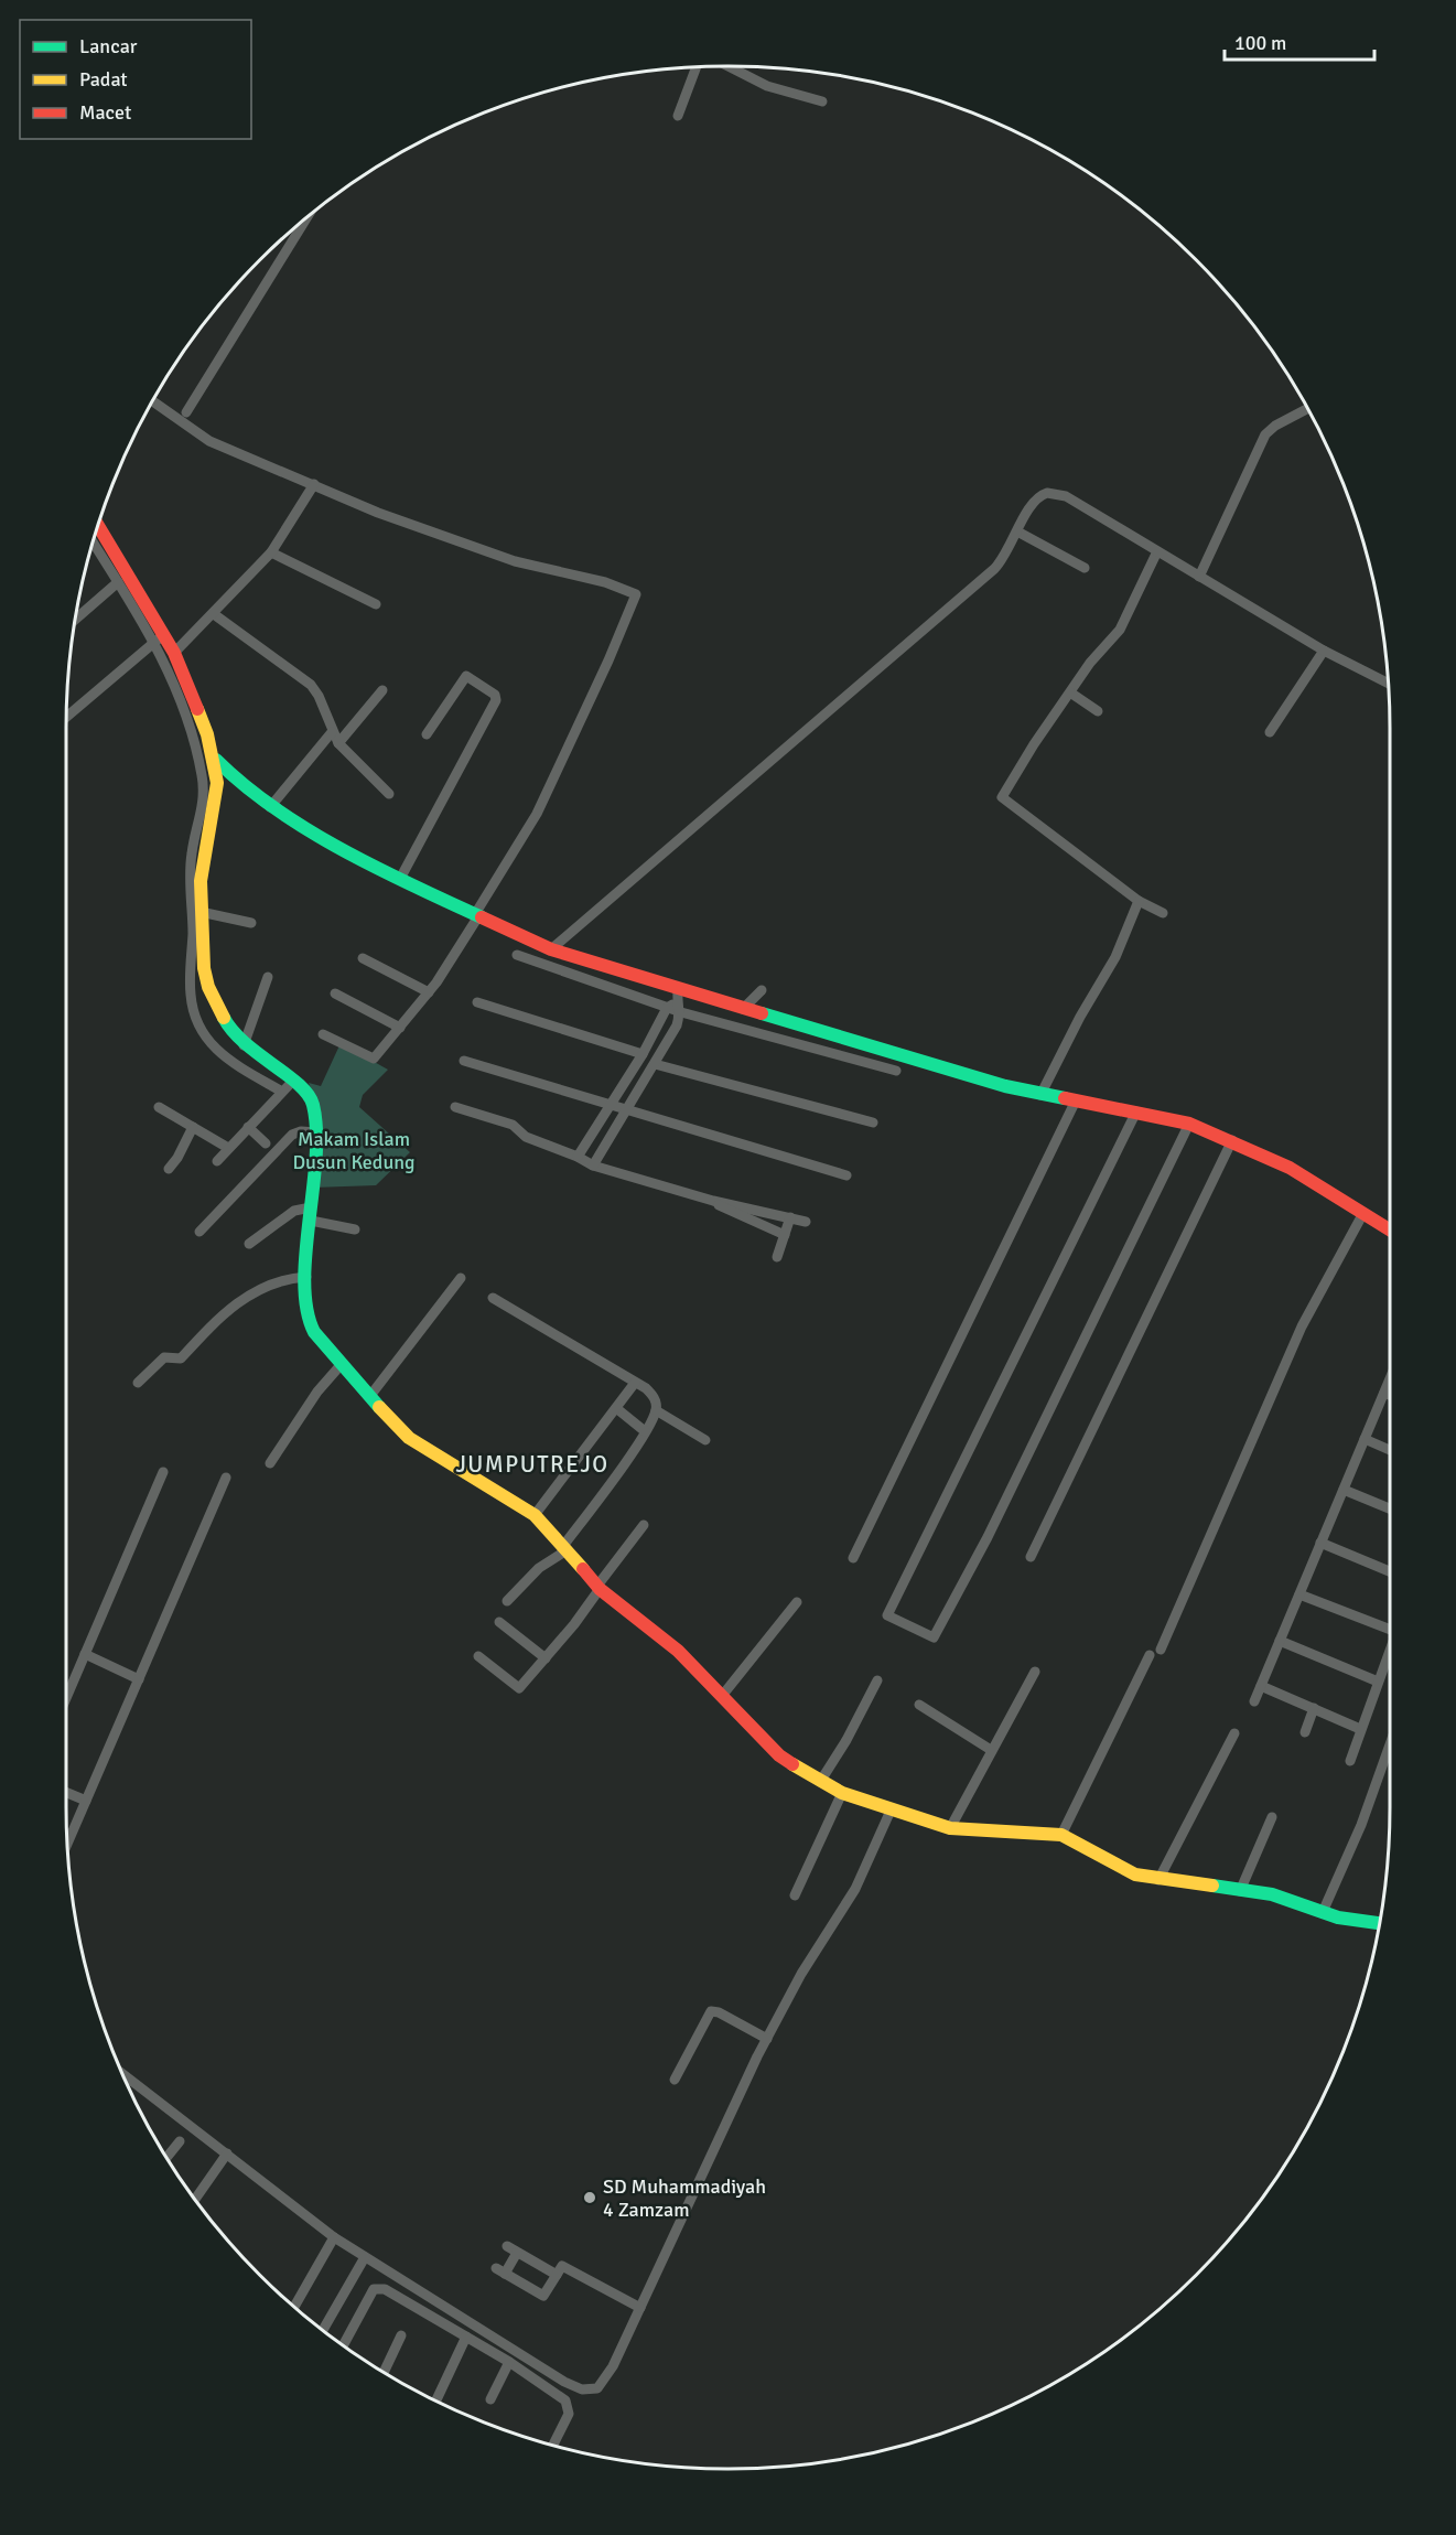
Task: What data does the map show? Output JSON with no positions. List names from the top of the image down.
{
  "districts": ["JUMPUTREJO"],
  "parks": ["Makam Islam Dusun Kedung"],
  "places": ["SD Muhammadiyah 4 Zamzam"],
  "legend": ["Lancar", "Padat", "Macet"],
  "scale_bar": "100 m"
}
